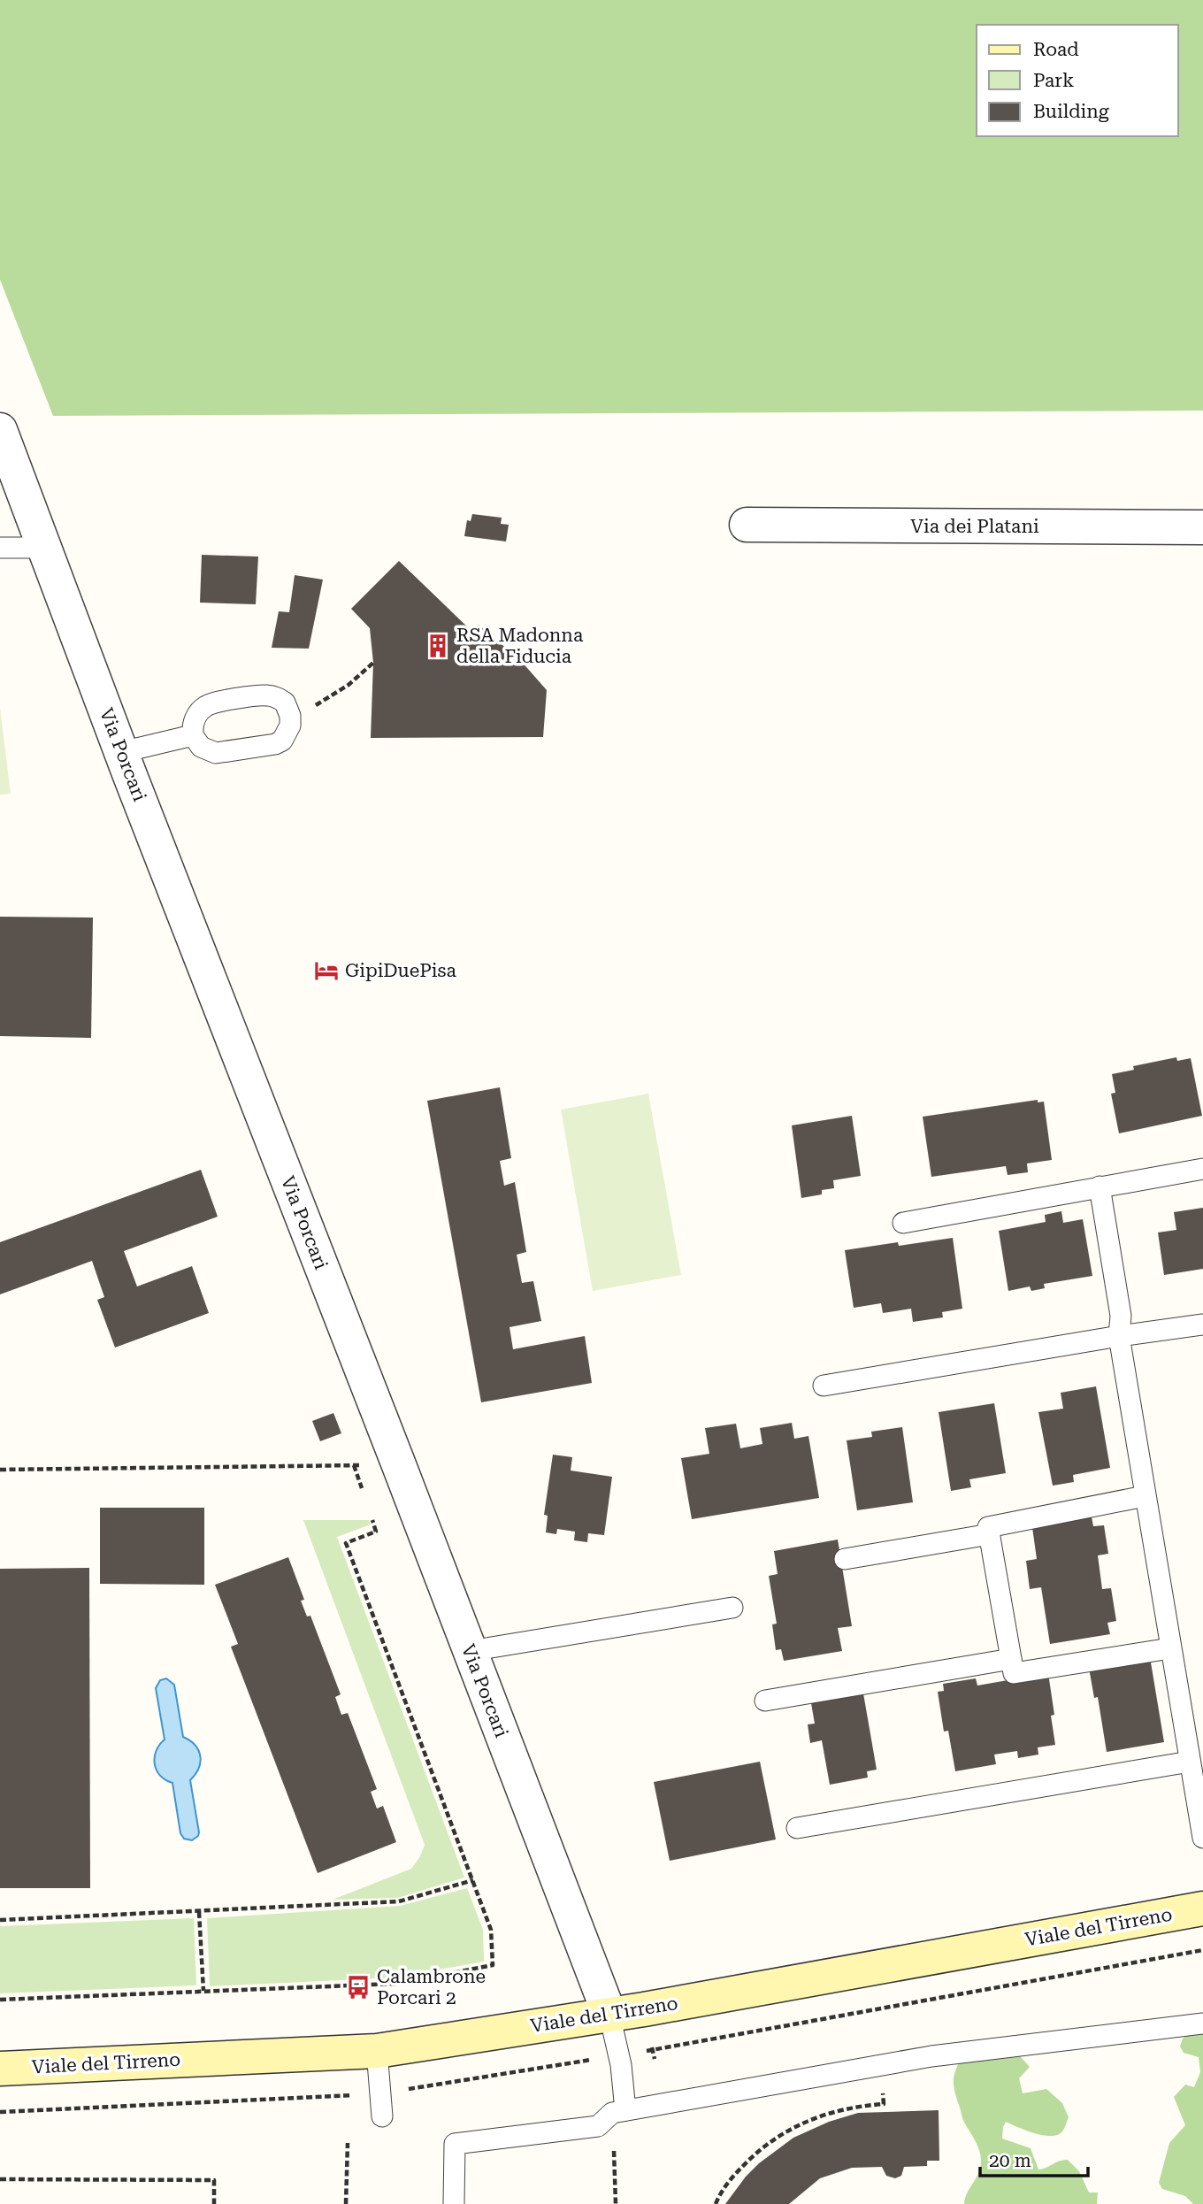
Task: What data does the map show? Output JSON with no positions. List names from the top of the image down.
{
  "streets": {
    "main road": ["Viale del Tirreno"],
    "street": ["Via dei Platani", "Via Porcari"]
  },
  "crossings": [
    ["Via Porcari", "Viale del Tirreno"]
  ],
  "places": {
    "building": ["RSA Madonna della Fiducia"],
    "hotel": ["GipiDuePisa"],
    "bus stop": ["Calambrone Porcari 2"]
  },
  "legend": ["Road", "Park", "Building"],
  "scale_bar": "20 m"
}
